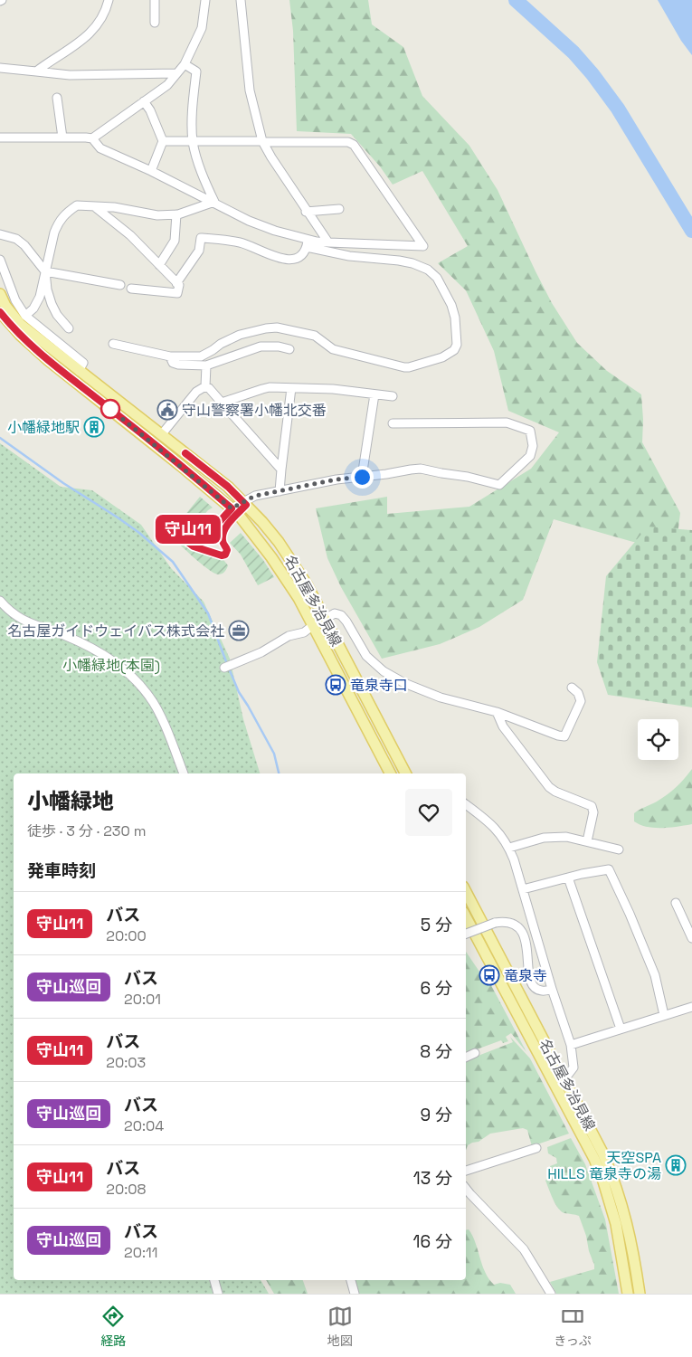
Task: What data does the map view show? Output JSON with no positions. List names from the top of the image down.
{
  "streets": {
    "main road": ["名古屋多治見線"]
  },
  "parks": ["小幡緑地(本園)"],
  "places": {
    "public building": ["守山警察署小幡北交番"],
    "building": ["小幡緑地駅", "天空SPA HILLS 竜泉寺の湯"],
    "office": ["名古屋ガイドウェイバス株式会社"],
    "bus stop": ["竜泉寺口", "竜泉寺"]
  },
  "lines": ["bus line 守山11"],
  "page": {
    "on_map": "守山11",
    "heading": [
      ["小幡緑地", "徒歩 · 3 分 · 230 m"],
      "発車時刻"
    ],
    "list": [
      {
        "mark": "守山11",
        "name": "バス",
        "note": "20:00",
        "value": "5 分"
      },
      {
        "mark": "守山巡回",
        "name": "バス",
        "note": "20:01",
        "value": "6 分"
      },
      {
        "mark": "守山11",
        "name": "バス",
        "note": "20:03",
        "value": "8 分"
      },
      {
        "mark": "守山巡回",
        "name": "バス",
        "note": "20:04",
        "value": "9 分"
      },
      {
        "mark": "守山11",
        "name": "バス",
        "note": "20:08",
        "value": "13 分"
      },
      {
        "mark": "守山巡回",
        "name": "バス",
        "note": "20:11",
        "value": "16 分"
      }
    ],
    "tabs": ["経路", "地図", "きっぷ"]
  }
}
